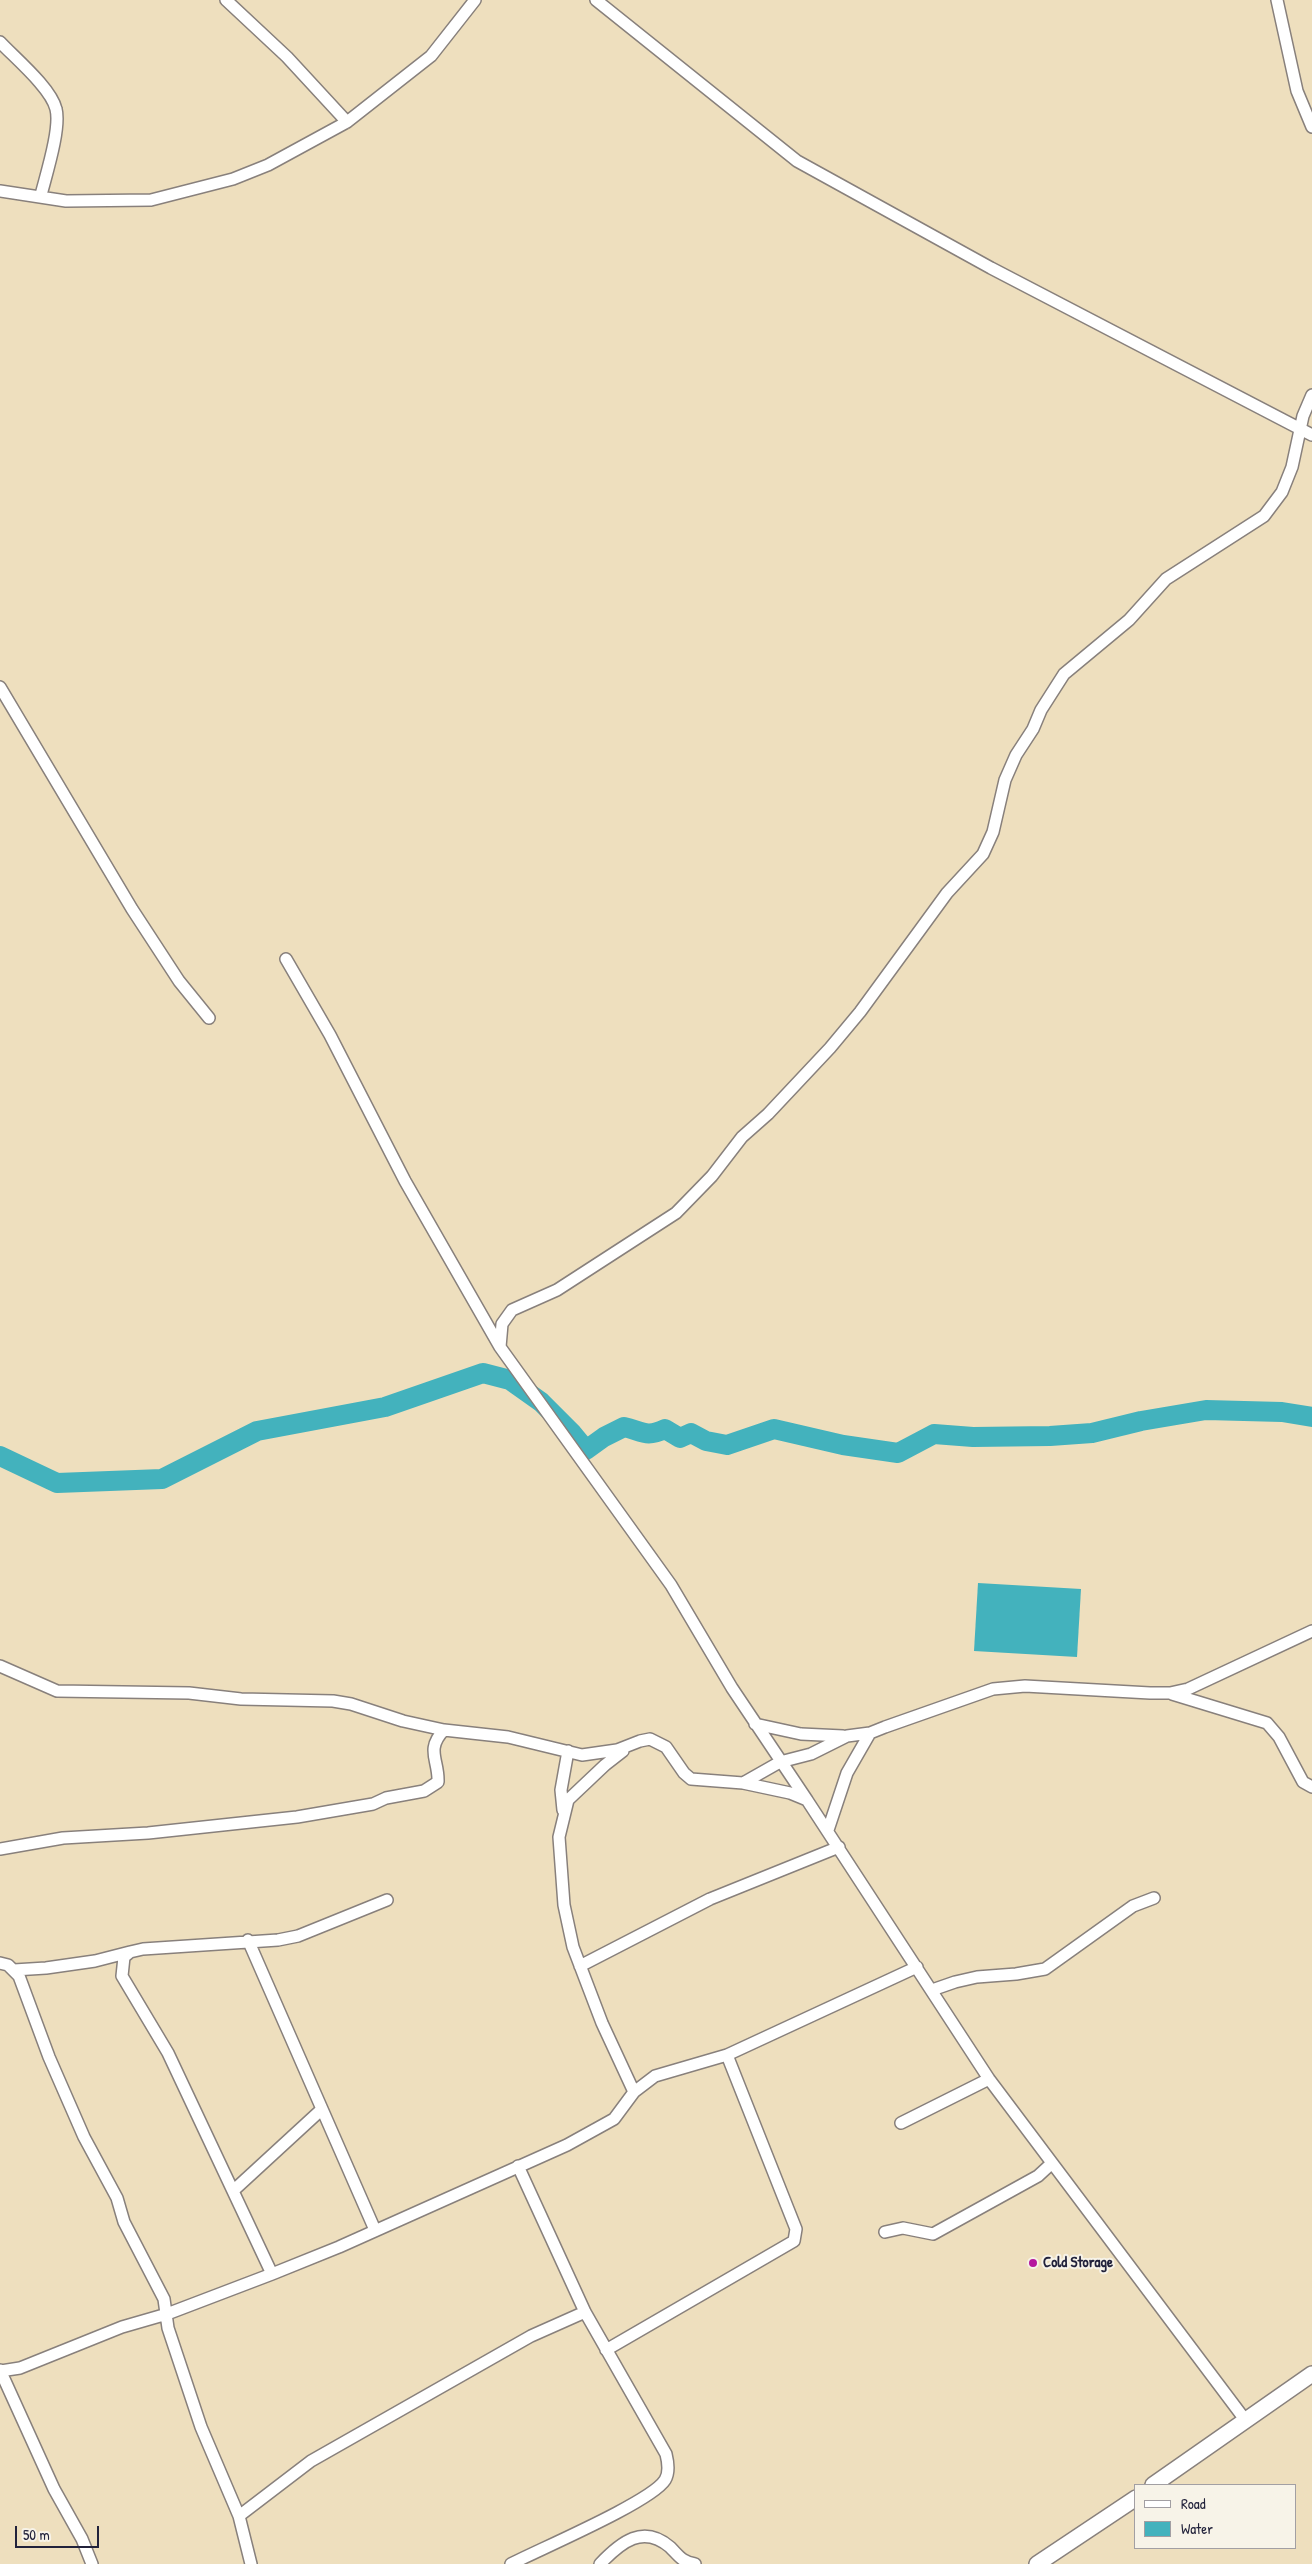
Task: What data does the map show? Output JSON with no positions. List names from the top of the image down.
{
  "places": ["Cold Storage"],
  "legend": ["Road", "Water"],
  "scale_bar": "50 m"
}
